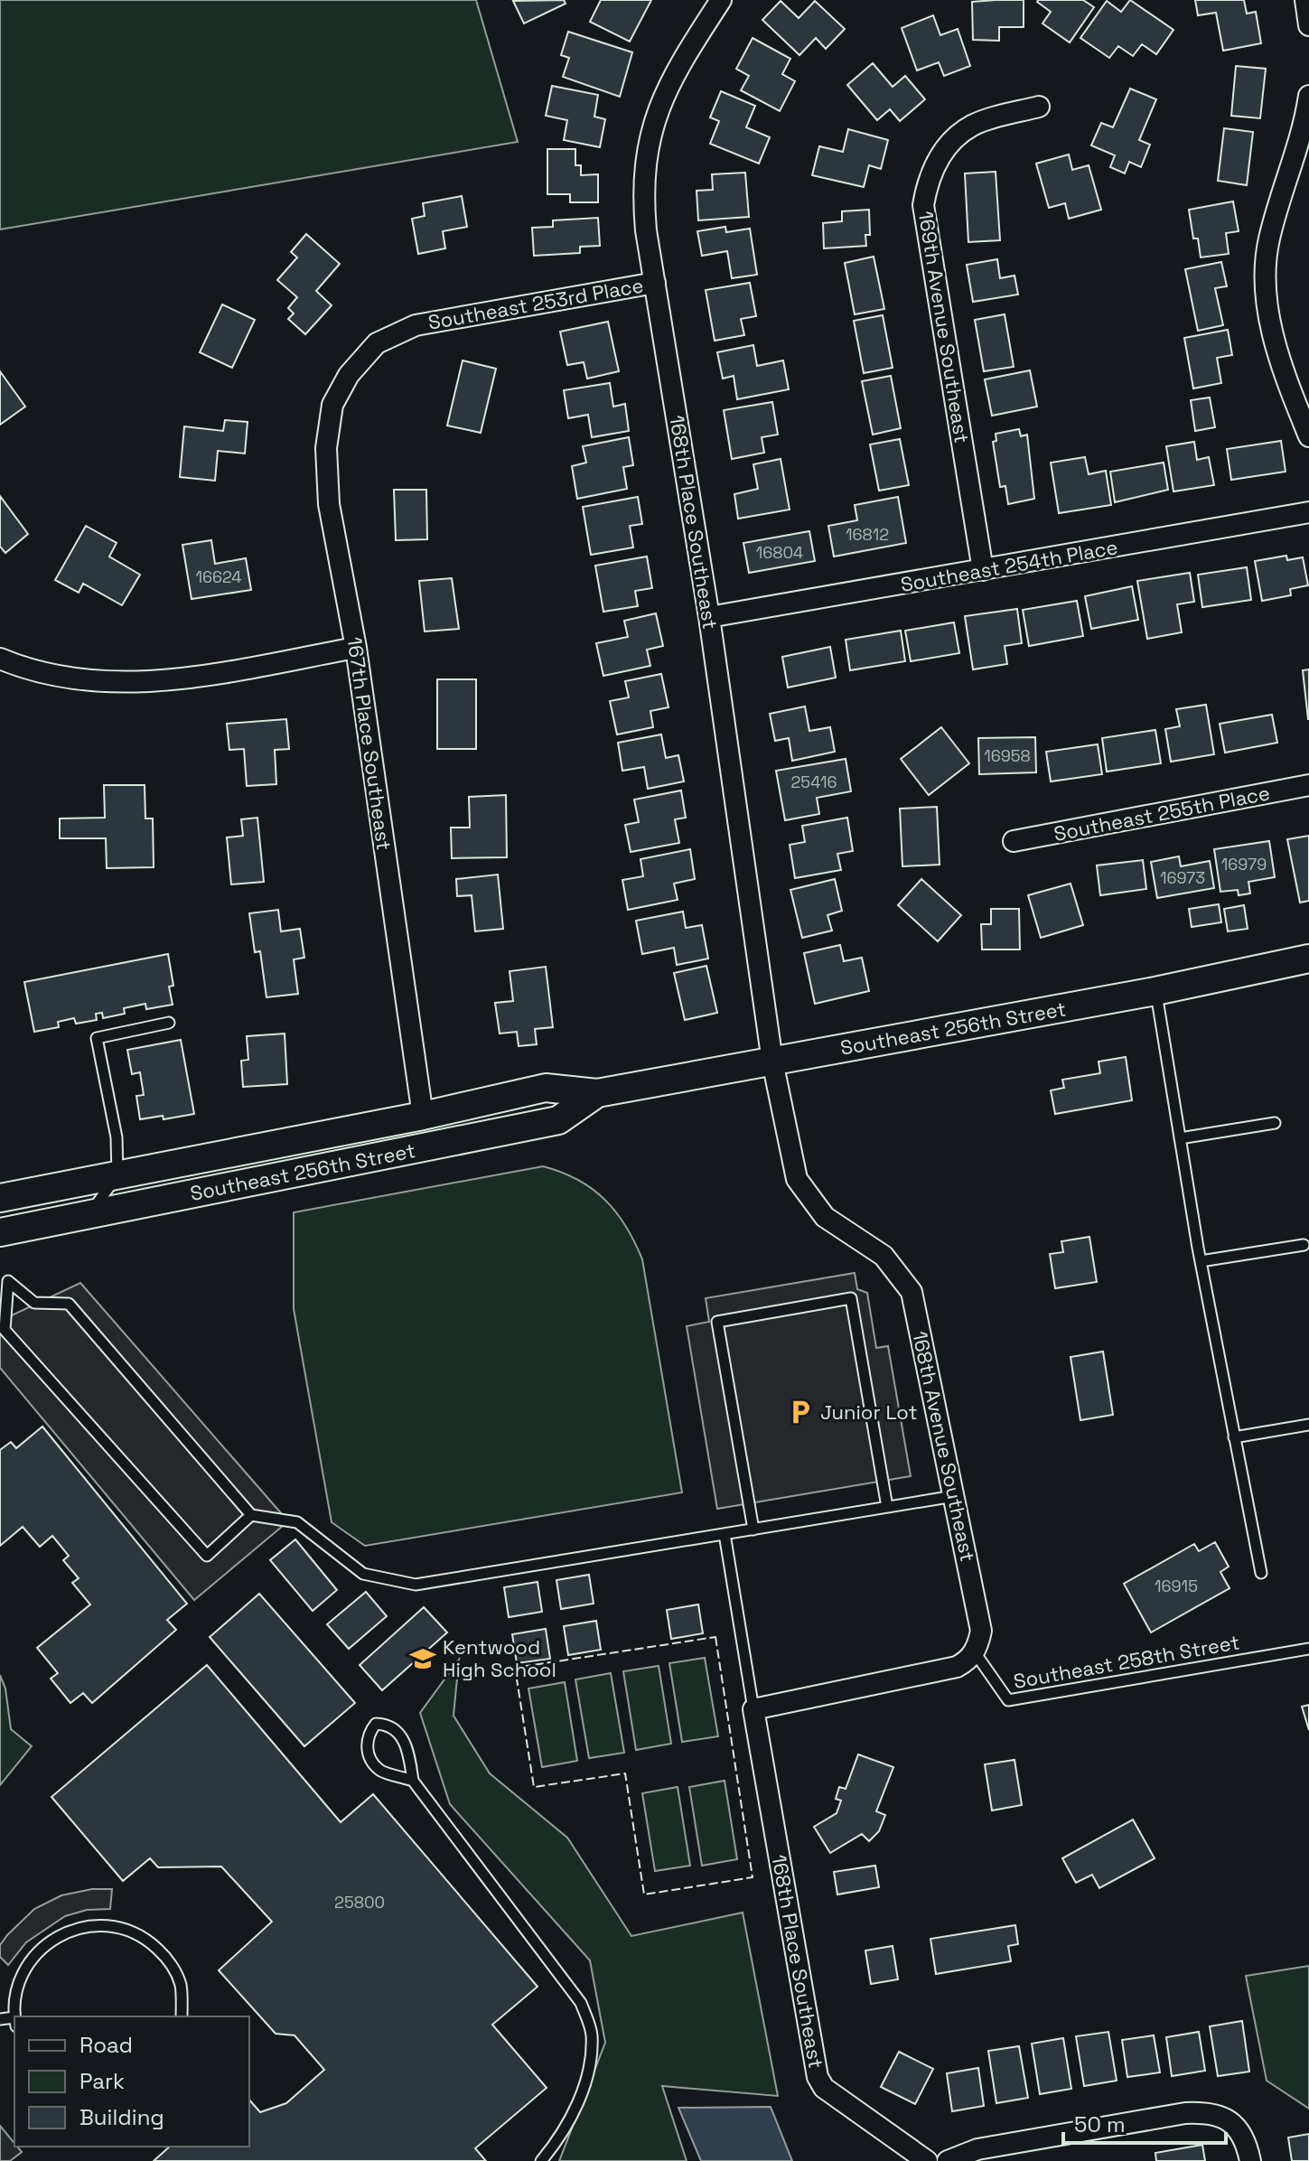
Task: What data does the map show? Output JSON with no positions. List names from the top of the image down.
{
  "streets": {
    "main road": ["Southeast 256th Street"],
    "street": [
      "Southeast 253rd Place",
      "169th Avenue Southeast",
      "168th Place Southeast",
      "Southeast 254th Place",
      "167th Place Southeast",
      "Southeast 255th Place",
      "168th Avenue Southeast"
    ],
    "lane": ["Southeast 258th Street"]
  },
  "crossings": [
    ["Southeast 253rd Place", "168th Place Southeast"],
    ["Southeast 253rd Place", "167th Place Southeast"],
    ["169th Avenue Southeast", "Southeast 254th Place"],
    ["168th Place Southeast", "Southeast 254th Place"],
    ["168th Place Southeast", "Southeast 256th Street"],
    ["168th Place Southeast", "168th Avenue Southeast"],
    ["167th Place Southeast", "Southeast 256th Street"],
    ["Southeast 256th Street", "168th Avenue Southeast"],
    ["168th Avenue Southeast", "Southeast 258th Street"]
  ],
  "places": {
    "parking": ["Junior Lot"],
    "school or university": ["Kentwood High School"]
  },
  "house_numbers": [
    "16812",
    "16804",
    "16624",
    "16958",
    "25416",
    "16979",
    "16973",
    "16915",
    "25800"
  ],
  "legend": ["Road", "Park", "Building"],
  "scale_bar": "50 m"
}
